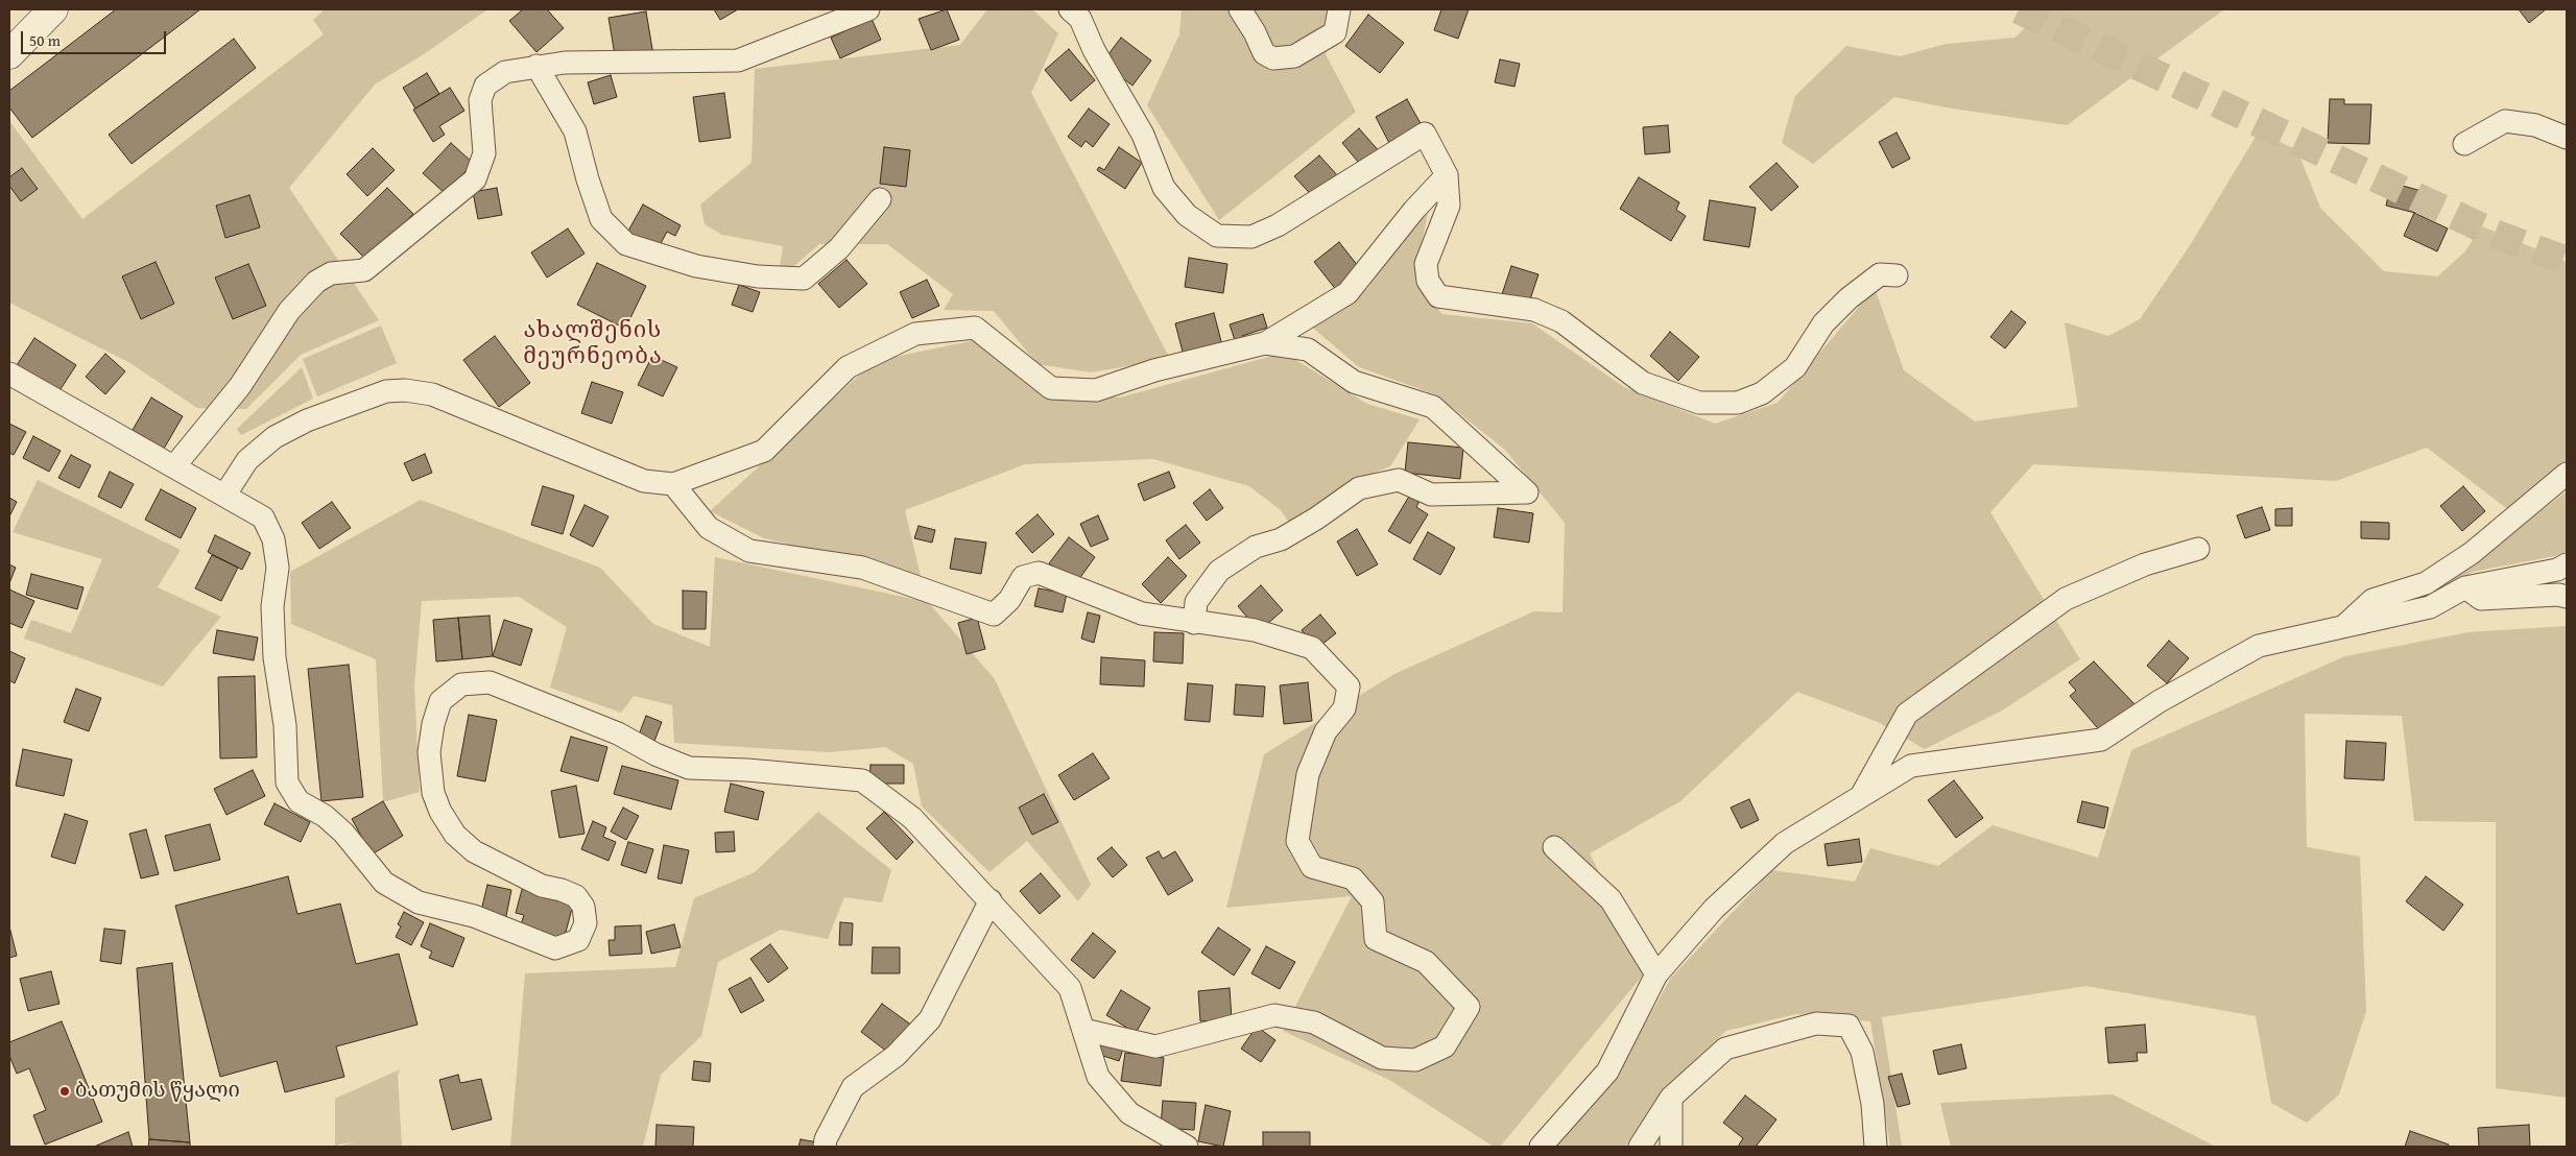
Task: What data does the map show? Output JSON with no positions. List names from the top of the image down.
{
  "districts": ["ახალშენის მეურნეობა"],
  "places": ["ბათუმის წყალი"],
  "scale_bar": "50 m"
}
